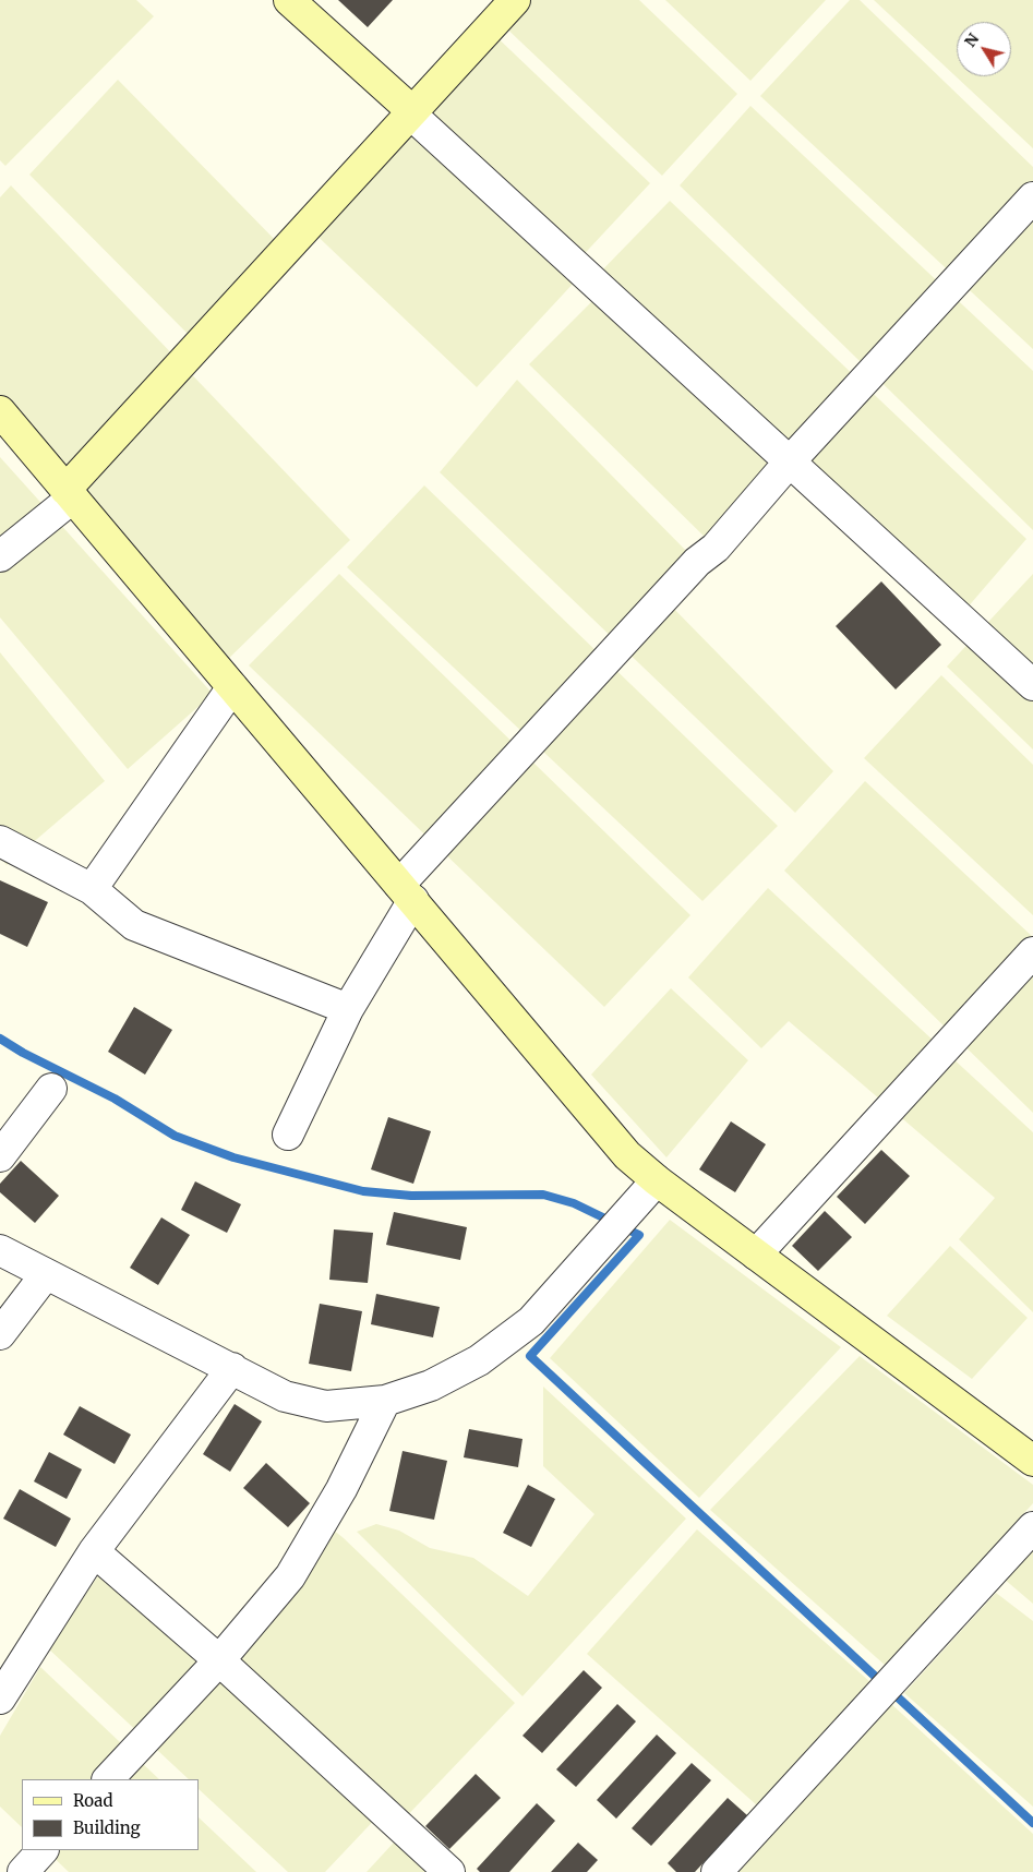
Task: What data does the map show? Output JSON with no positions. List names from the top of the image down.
{
  "legend": ["Road", "Building"],
  "north": "top left"
}
